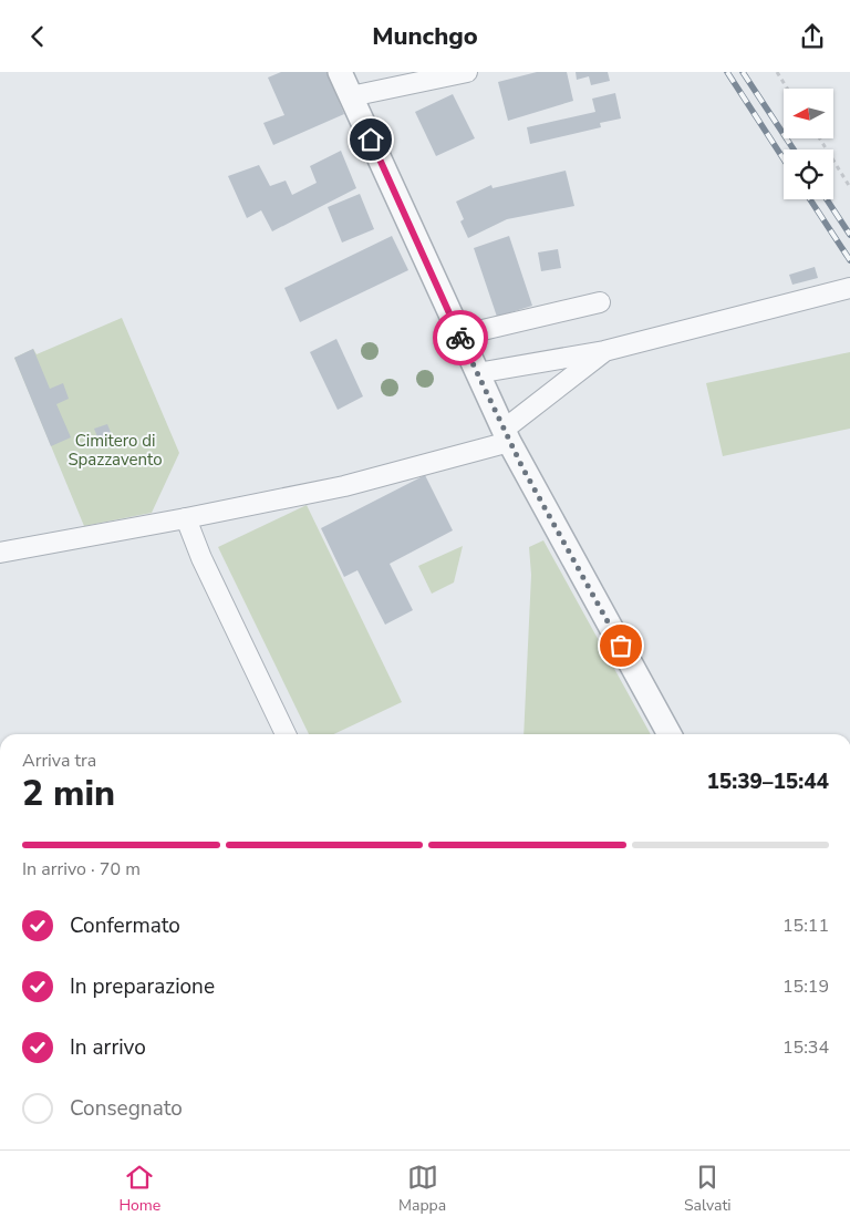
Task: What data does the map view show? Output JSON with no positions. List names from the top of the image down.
{
  "parks": ["Cimitero di Spazzavento"],
  "north": "left",
  "page": {
    "header": "Munchgo",
    "heading": ["2 min", "Arriva tra", "15:39–15:44"],
    "bar": "In arrivo · 70 m",
    "list": [
      ["Confermato", "15:11"],
      ["In preparazione", "15:19"],
      ["In arrivo", "15:34"],
      "Consegnato"
    ],
    "tabs": ["Home", "Mappa", "Salvati"]
  }
}
